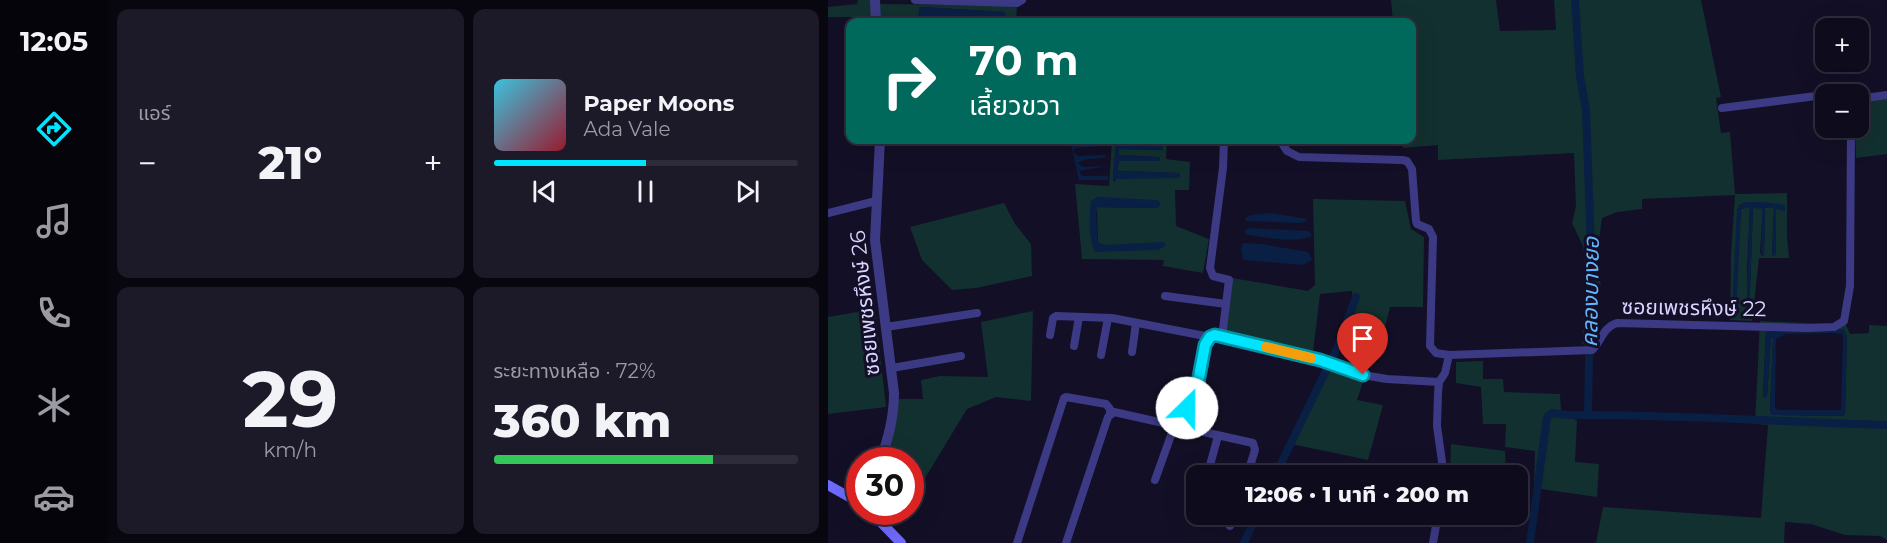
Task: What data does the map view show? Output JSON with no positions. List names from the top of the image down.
{
  "streets": {
    "street": ["ซอยเพชรหึงษ์ 26", "ซอยเพชรหึงษ์ 22"]
  },
  "water": ["คลองบางยอ"],
  "page": {
    "tabs": "12:05",
    "tile": [
      "แอร์",
      ["29", "km/h"],
      ["ระยะทางเหลือ · 72%", "360 km"]
    ],
    "map_buttons": ["+", "−"],
    "turn": ["70 m", "เลี้ยวขวา"],
    "song": ["Paper Moons", "Ada Vale"],
    "heat": ["−", "21°", "+"],
    "limit": "30",
    "trip": "12:06 · 1 นาที · 200 m"
  }
}
